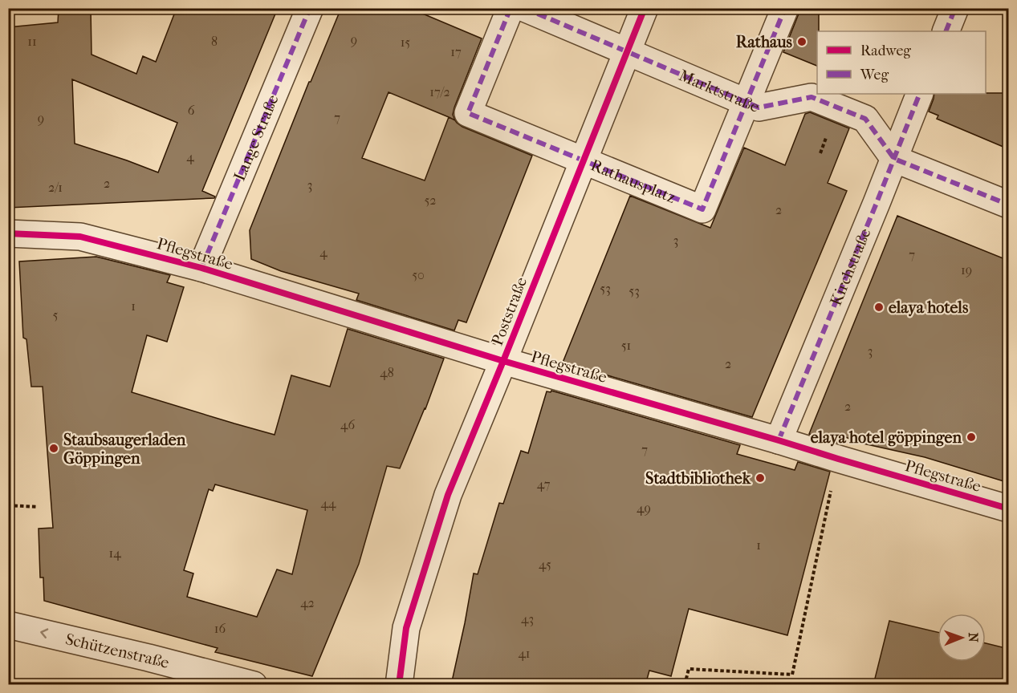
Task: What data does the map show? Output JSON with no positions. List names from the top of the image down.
{
  "streets": {
    "street": [
      "Marktstraße",
      "Lange Straße",
      "Rathausplatz",
      "Pflegstraße",
      "Kirchstraße",
      "Poststraße",
      "Schützenstraße"
    ]
  },
  "crossings": [
    ["Marktstraße", "Rathausplatz"],
    ["Marktstraße", "Kirchstraße"],
    ["Marktstraße", "Poststraße"],
    ["Lange Straße", "Pflegstraße"],
    ["Rathausplatz", "Poststraße"],
    ["Pflegstraße", "Kirchstraße"],
    ["Pflegstraße", "Poststraße"]
  ],
  "one_way": ["Schützenstraße"],
  "places": [
    "Rathaus",
    "elaya hotels",
    "elaya hotel göppingen",
    "Staubsaugerladen Göppingen",
    "Stadtbibliothek"
  ],
  "house_numbers": [
    "9",
    "11",
    "8",
    "15",
    "17",
    "17/2",
    "6",
    "7",
    "9",
    "4",
    "2",
    "3",
    "2/1",
    "52",
    "2",
    "3",
    "4",
    "7",
    "19",
    "50",
    "53",
    "53",
    "1",
    "5",
    "51",
    "3",
    "2",
    "48",
    "2",
    "46",
    "7",
    "47",
    "44",
    "49",
    "1",
    "14",
    "45",
    "42",
    "43",
    "16",
    "41"
  ],
  "legend": ["Radweg", "Weg"],
  "north": "right"
}
